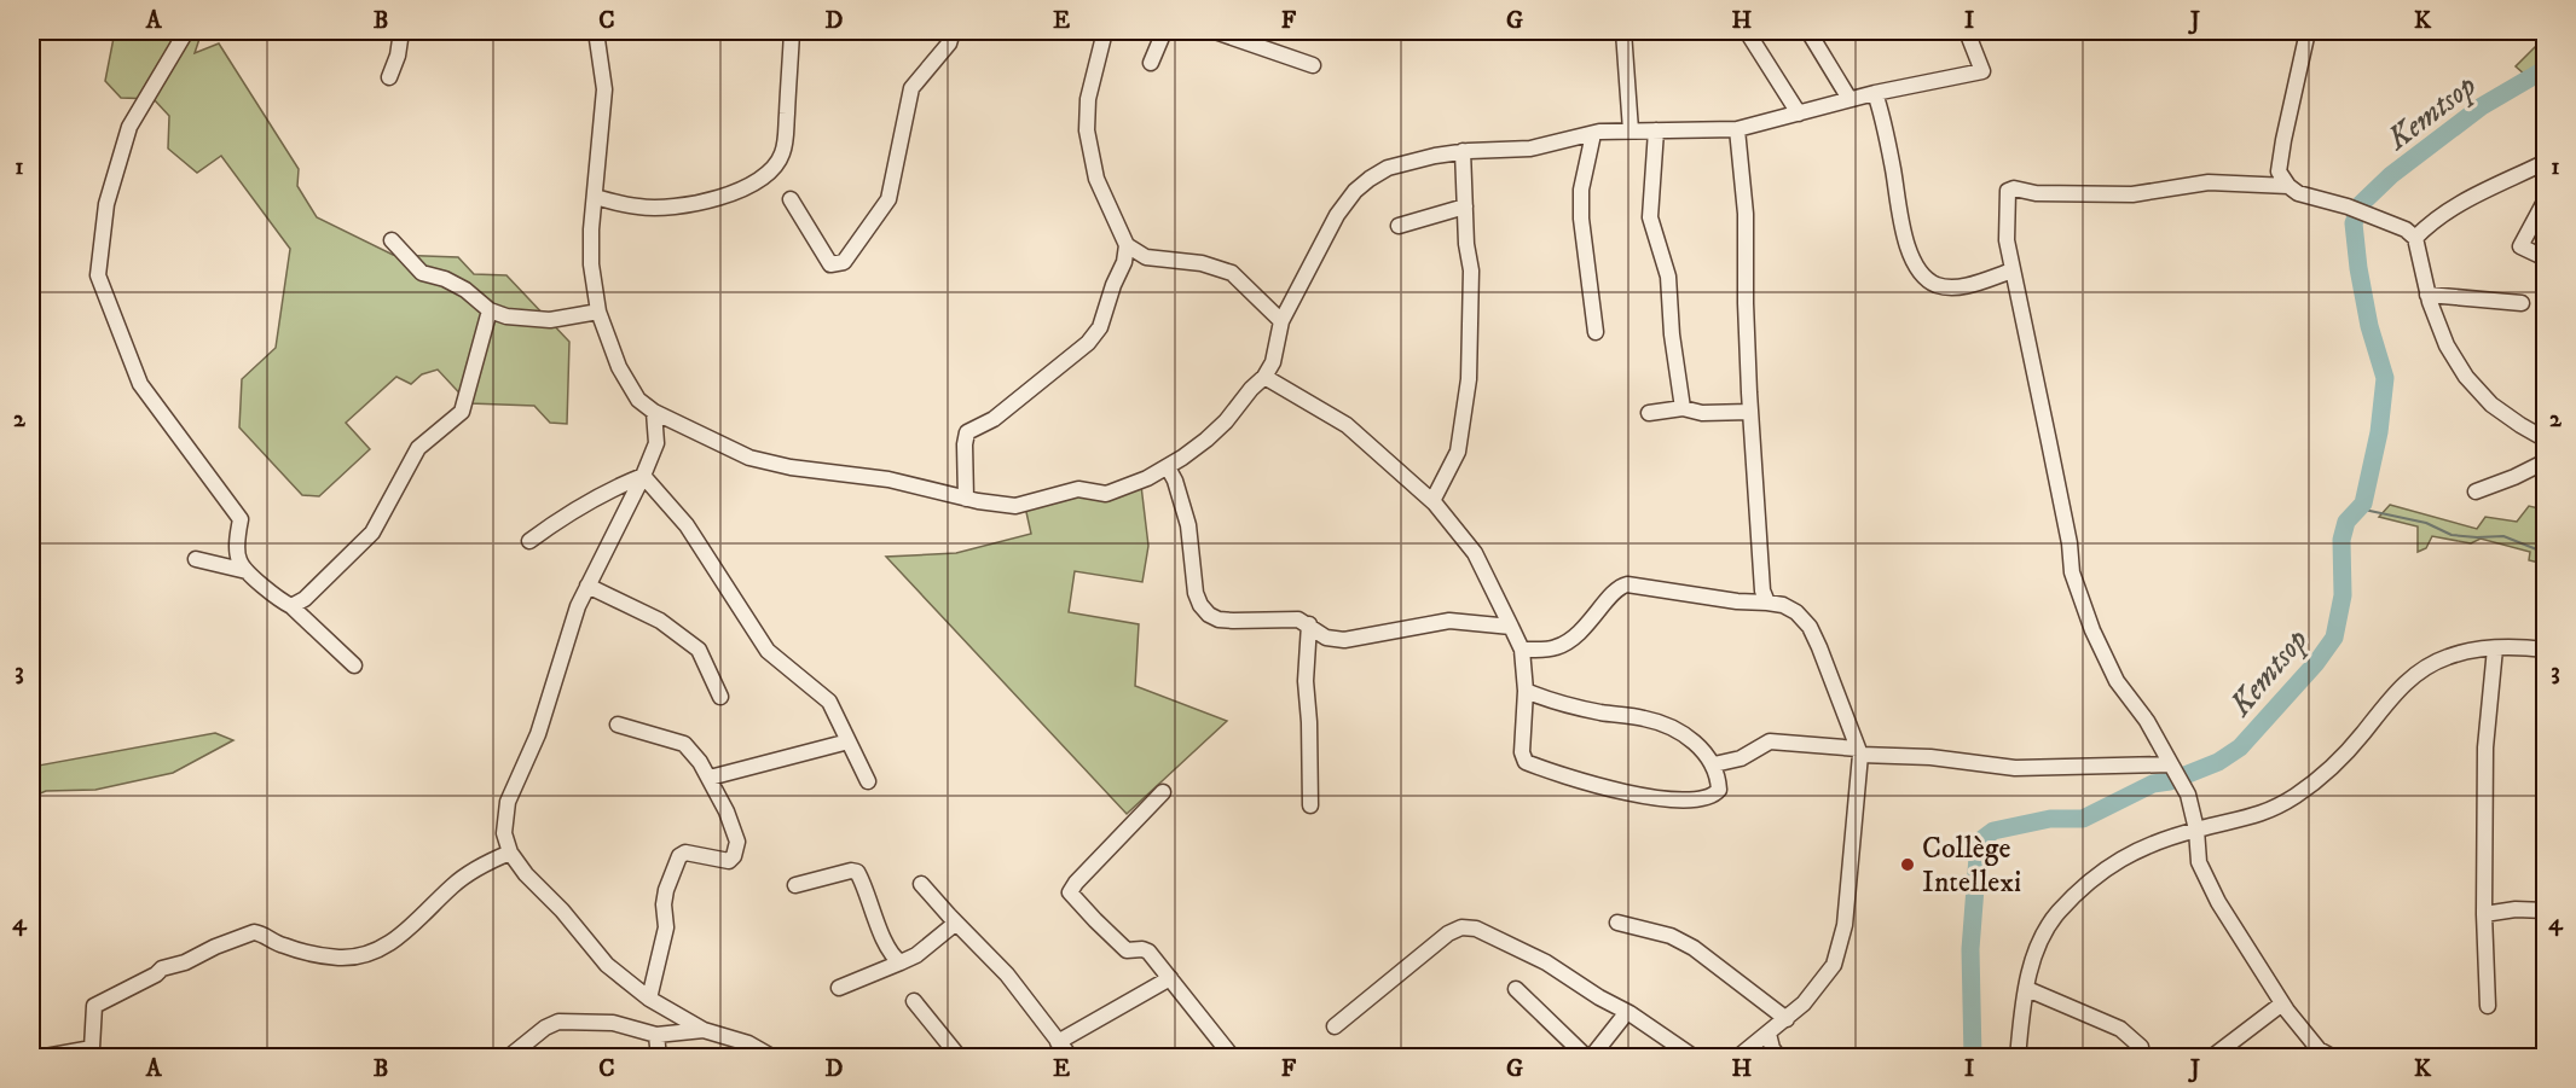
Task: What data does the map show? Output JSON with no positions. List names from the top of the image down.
{
  "water": ["Kemtsop"],
  "places": ["Collège Intellexi"],
  "grid": {
    "columns": [
      "A",
      "B",
      "C",
      "D",
      "E",
      "F",
      "G",
      "H",
      "I",
      "J",
      "K"
    ],
    "rows": [
      "1",
      "2",
      "3",
      "4"
    ]
  }
}
